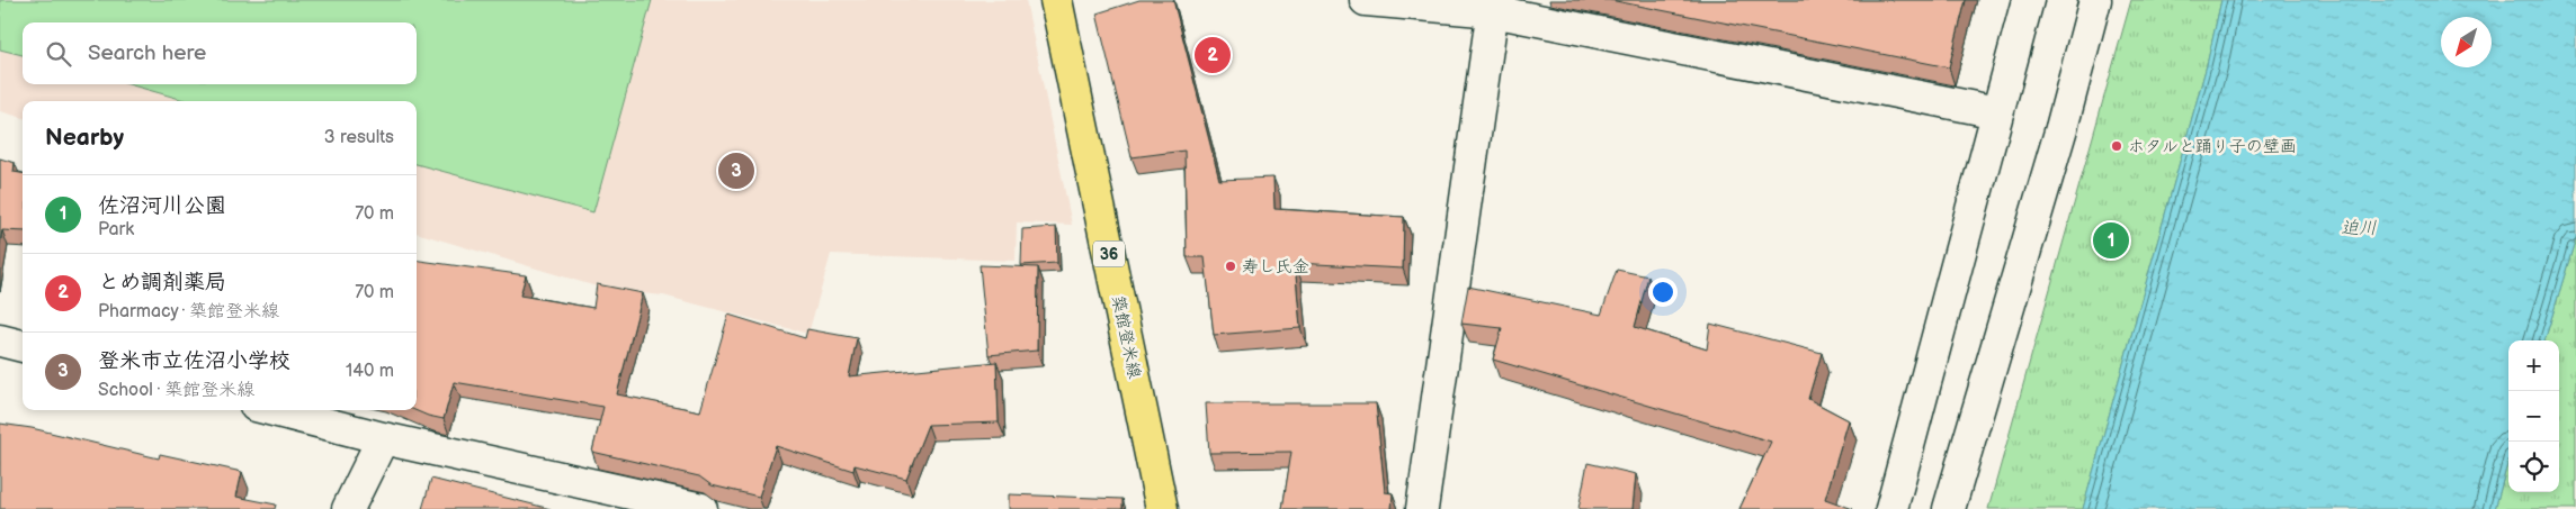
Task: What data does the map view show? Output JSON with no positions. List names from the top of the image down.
{
  "streets": {
    "main road": ["36", "築館登米線"]
  },
  "water": ["迫川"],
  "places": ["ホタルと踊り子の壁画", "寿し氏金"],
  "north": "bottom left",
  "page": {
    "search": "Search here",
    "pins": ["2", "3", "1"],
    "heading": ["Nearby", "3 results"],
    "list": [
      {
        "mark": "1",
        "name": "佐沼河川公園",
        "note": "Park",
        "value": "70 m"
      },
      {
        "mark": "2",
        "name": "とめ調剤薬局",
        "note": "Pharmacy · 築館登米線",
        "value": "70 m"
      },
      {
        "mark": "3",
        "name": "登米市立佐沼小学校",
        "note": "School · 築館登米線",
        "value": "140 m"
      }
    ],
    "map_buttons": ["+", "−"]
  }
}
